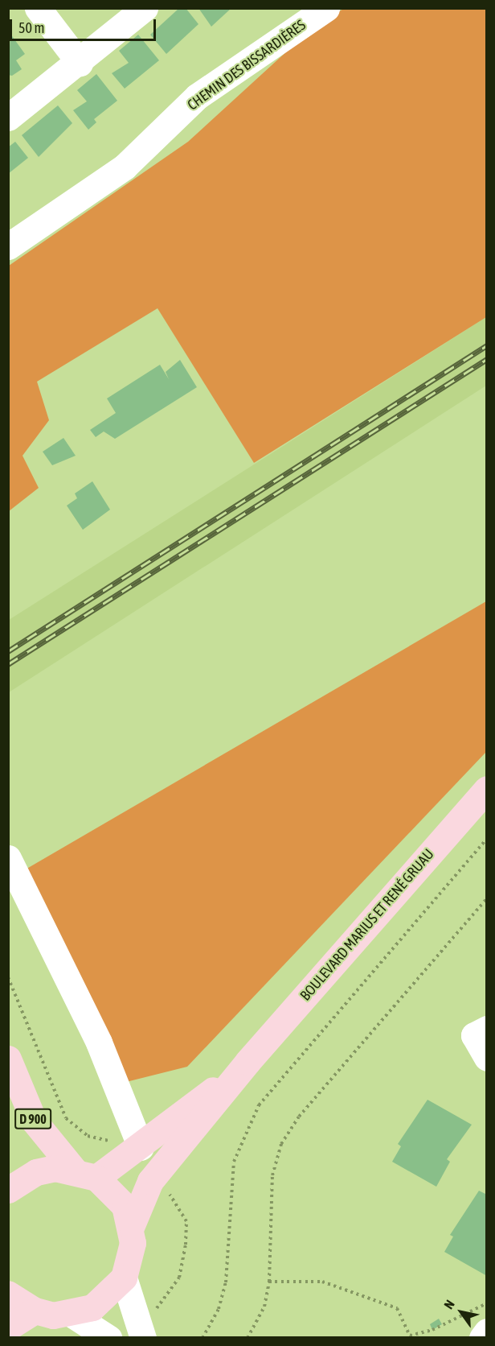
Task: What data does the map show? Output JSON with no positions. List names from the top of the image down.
{
  "streets": {
    "main road": ["BOULEVARD MARIUS ET RENÉ GRUAU", "D 900"],
    "street": ["CHEMIN DES BISSARDIÈRES"]
  },
  "crossings": [
    ["BOULEVARD MARIUS ET RENÉ GRUAU", "D 900"]
  ],
  "scale_bar": "50 m",
  "north": "top left"
}
